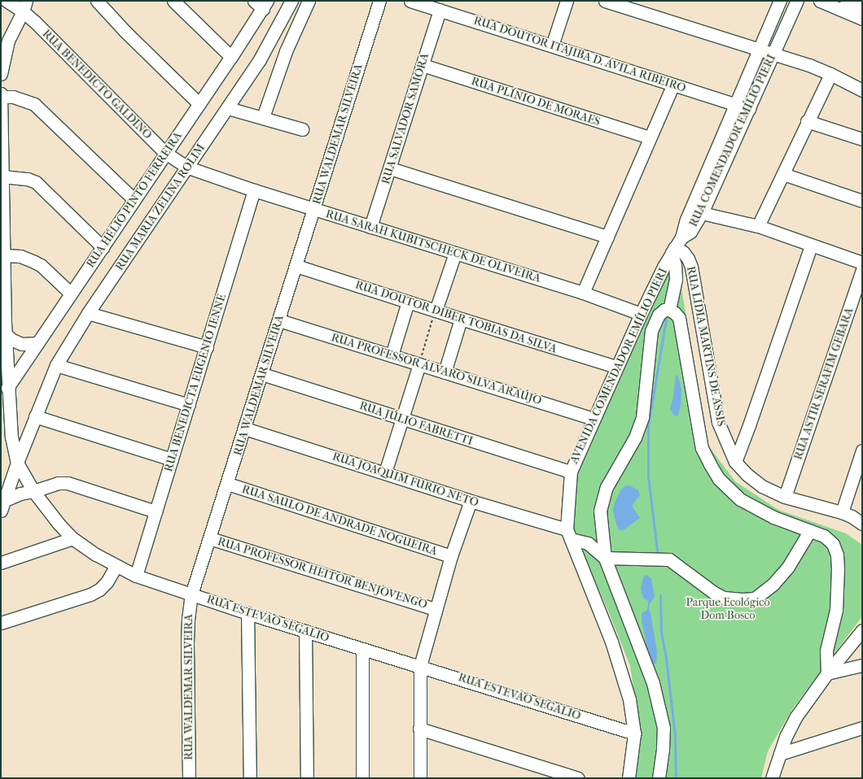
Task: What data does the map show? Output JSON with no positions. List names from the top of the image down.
{
  "streets": {
    "street": [
      "RUA DOUTOR ITAJIBA D. ÁVILA RIBEIRO",
      "RUA BENEDICTO GALDINO",
      "RUA PLÍNIO DE MORAES",
      "RUA SALVADOR SAMORA",
      "RUA WALDEMAR SILVEIRA",
      "RUA COMENDADOR EMÍLIO PIERI",
      "RUA HÉLIO PINTO FERREIRA",
      "RUA MARIA ZELINA ROLIM",
      "RUA SARAH KUBITSCHECK DE OLIVEIRA",
      "RUA DOUTOR DIBER TOBIAS DA SILVA",
      "RUA LÍDIA MARTINS DE ASSIS",
      "AVENIDA COMENDADOR EMÍLIO PIERI",
      "RUA PROFESSOR ÁLVARO SILVA ARAÚJO",
      "RUA BENEDICTA EUGENIO IENNE",
      "RUA ASTIR SERAFIM GEBARA",
      "RUA JÚLIO FABRETTI",
      "RUA JOAQUIM FURIO NETO",
      "RUA SAULO DE ANDRADE NOGUEIRA",
      "RUA PROFESSOR HEITOR BENJOVENGO",
      "RUA ESTEVÃO SEGALIO"
    ]
  },
  "crossings": [
    ["RUA DOUTOR ITAJIBA D. ÁVILA RIBEIRO", "RUA SALVADOR SAMORA"],
    ["RUA DOUTOR ITAJIBA D. ÁVILA RIBEIRO", "RUA COMENDADOR EMÍLIO PIERI"],
    ["RUA BENEDICTO GALDINO", "RUA HÉLIO PINTO FERREIRA"],
    ["RUA BENEDICTO GALDINO", "RUA MARIA ZELINA ROLIM"],
    ["RUA BENEDICTO GALDINO", "RUA SARAH KUBITSCHECK DE OLIVEIRA"],
    ["RUA PLÍNIO DE MORAES", "RUA SALVADOR SAMORA"],
    ["RUA SALVADOR SAMORA", "RUA SARAH KUBITSCHECK DE OLIVEIRA"],
    ["RUA WALDEMAR SILVEIRA", "RUA SARAH KUBITSCHECK DE OLIVEIRA"],
    ["RUA WALDEMAR SILVEIRA", "RUA DOUTOR DIBER TOBIAS DA SILVA"],
    ["RUA WALDEMAR SILVEIRA", "RUA PROFESSOR ÁLVARO SILVA ARAÚJO"],
    ["RUA WALDEMAR SILVEIRA", "RUA JÚLIO FABRETTI"],
    ["RUA WALDEMAR SILVEIRA", "RUA JOAQUIM FURIO NETO"],
    ["RUA WALDEMAR SILVEIRA", "RUA SAULO DE ANDRADE NOGUEIRA"],
    ["RUA WALDEMAR SILVEIRA", "RUA PROFESSOR HEITOR BENJOVENGO"],
    ["RUA WALDEMAR SILVEIRA", "RUA ESTEVÃO SEGALIO"],
    ["RUA COMENDADOR EMÍLIO PIERI", "AVENIDA COMENDADOR EMÍLIO PIERI"],
    ["RUA HÉLIO PINTO FERREIRA", "RUA ESTEVÃO SEGALIO"],
    ["RUA MARIA ZELINA ROLIM", "RUA SARAH KUBITSCHECK DE OLIVEIRA"],
    ["RUA MARIA ZELINA ROLIM", "RUA ESTEVÃO SEGALIO"],
    ["RUA SARAH KUBITSCHECK DE OLIVEIRA", "AVENIDA COMENDADOR EMÍLIO PIERI"],
    ["RUA SARAH KUBITSCHECK DE OLIVEIRA", "RUA BENEDICTA EUGENIO IENNE"],
    ["RUA DOUTOR DIBER TOBIAS DA SILVA", "AVENIDA COMENDADOR EMÍLIO PIERI"],
    ["RUA LÍDIA MARTINS DE ASSIS", "AVENIDA COMENDADOR EMÍLIO PIERI"],
    ["RUA LÍDIA MARTINS DE ASSIS", "RUA ASTIR SERAFIM GEBARA"],
    ["AVENIDA COMENDADOR EMÍLIO PIERI", "RUA PROFESSOR ÁLVARO SILVA ARAÚJO"],
    ["AVENIDA COMENDADOR EMÍLIO PIERI", "RUA JÚLIO FABRETTI"],
    ["AVENIDA COMENDADOR EMÍLIO PIERI", "RUA JOAQUIM FURIO NETO"],
    ["AVENIDA COMENDADOR EMÍLIO PIERI", "RUA ESTEVÃO SEGALIO"],
    ["RUA BENEDICTA EUGENIO IENNE", "RUA ESTEVÃO SEGALIO"]
  ],
  "parks": ["Parque Ecológico Dom Bosco"]
}
